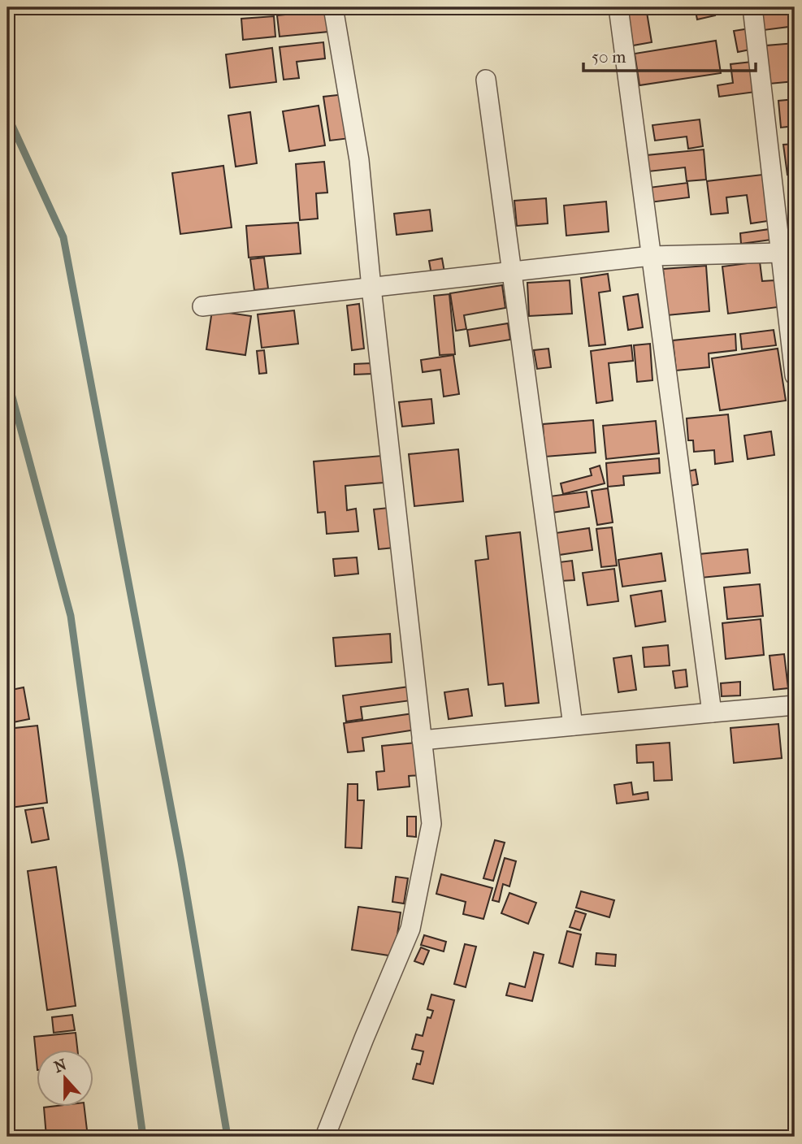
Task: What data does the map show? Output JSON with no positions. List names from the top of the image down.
{
  "scale_bar": "50 m",
  "north": "top"
}
